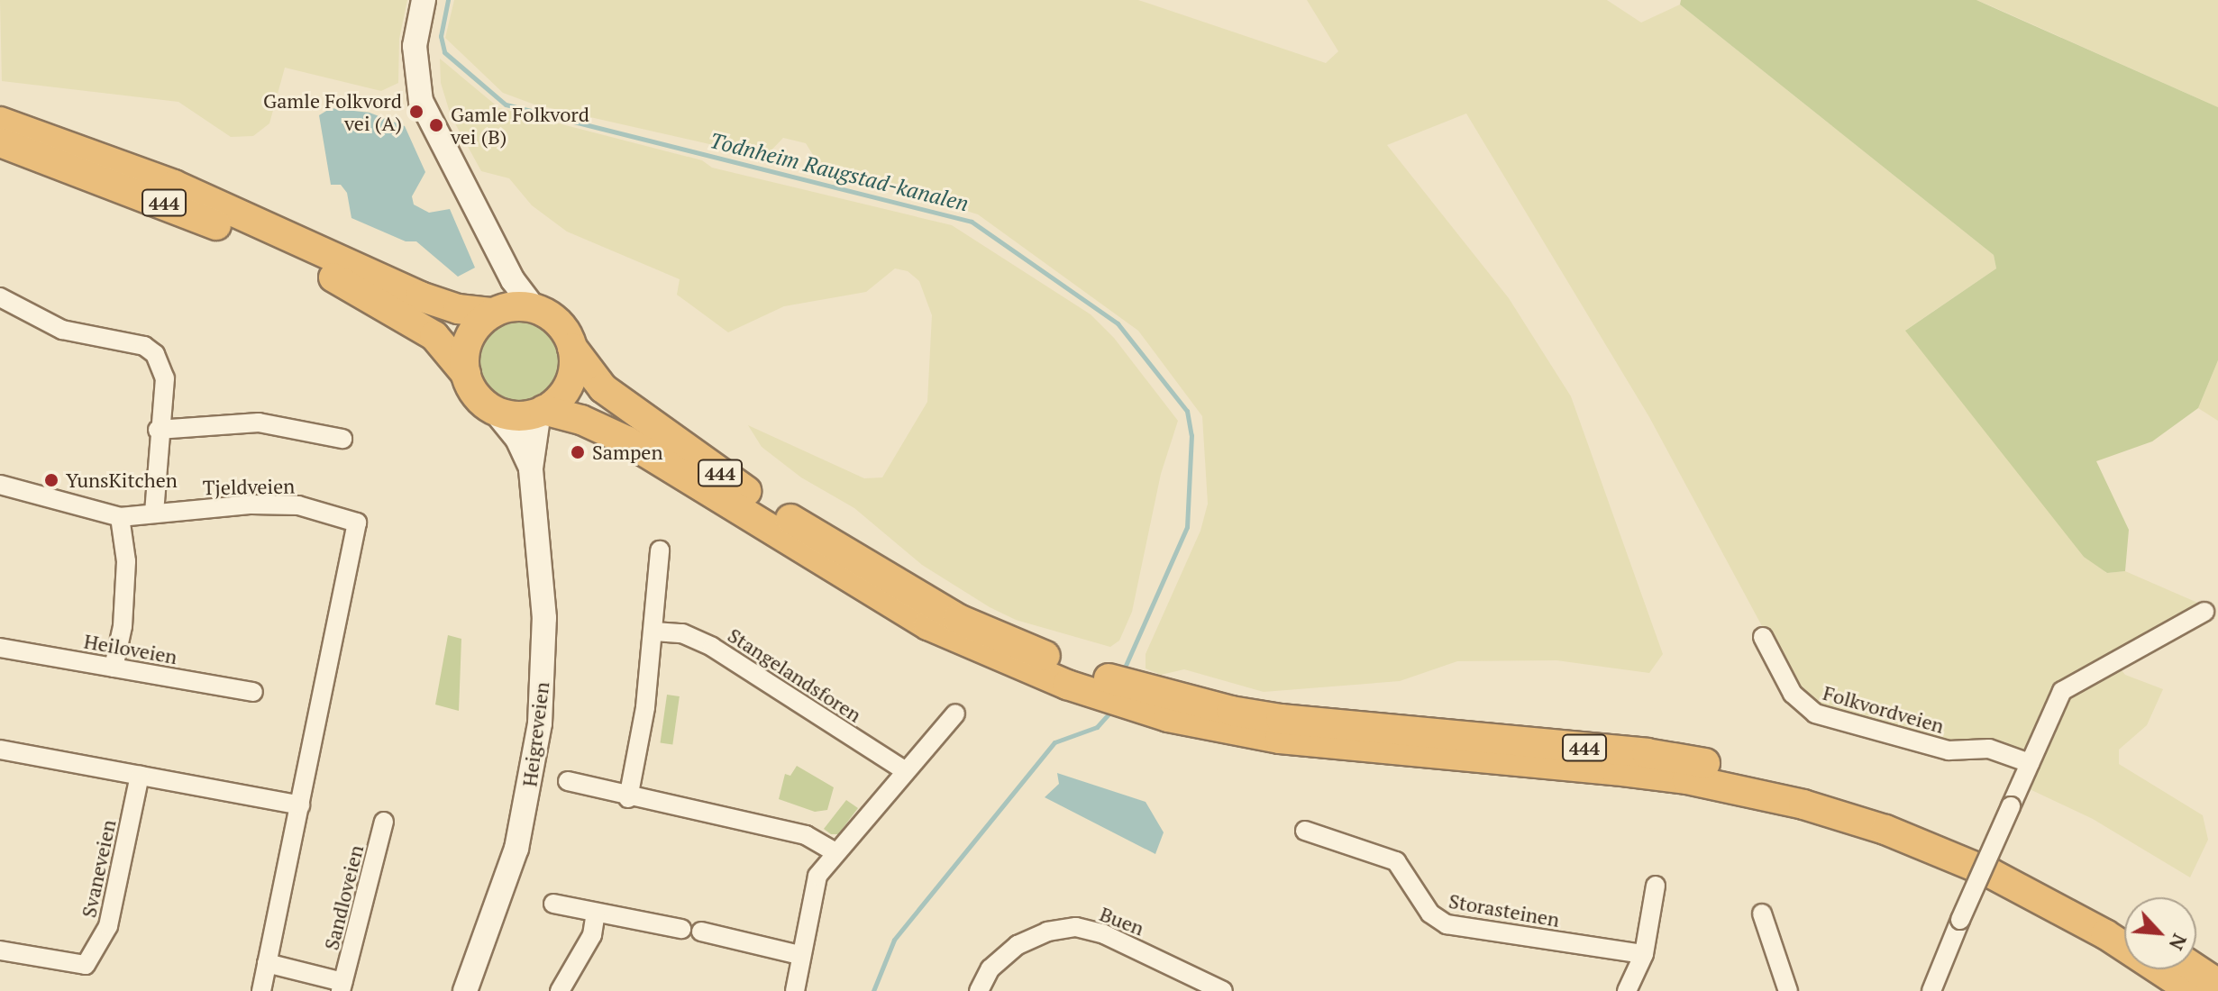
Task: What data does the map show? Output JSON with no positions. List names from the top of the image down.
{
  "streets": {
    "highway": ["444"],
    "main road": ["Heigreveien"],
    "street": [
      "Tjeldveien",
      "Heiloveien",
      "Stangelandsforen",
      "Folkvordveien",
      "Svaneveien",
      "Sandloveien",
      "Storasteinen",
      "Buen"
    ]
  },
  "crossings": [
    ["444", "Heigreveien"]
  ],
  "water": ["Todnheim Raugstad-kanalen"],
  "places": [
    "Gamle Folkvord vei (A)",
    "Gamle Folkvord vei (B)",
    "Sampen",
    "YunsKitchen"
  ],
  "north": "bottom right"
}
